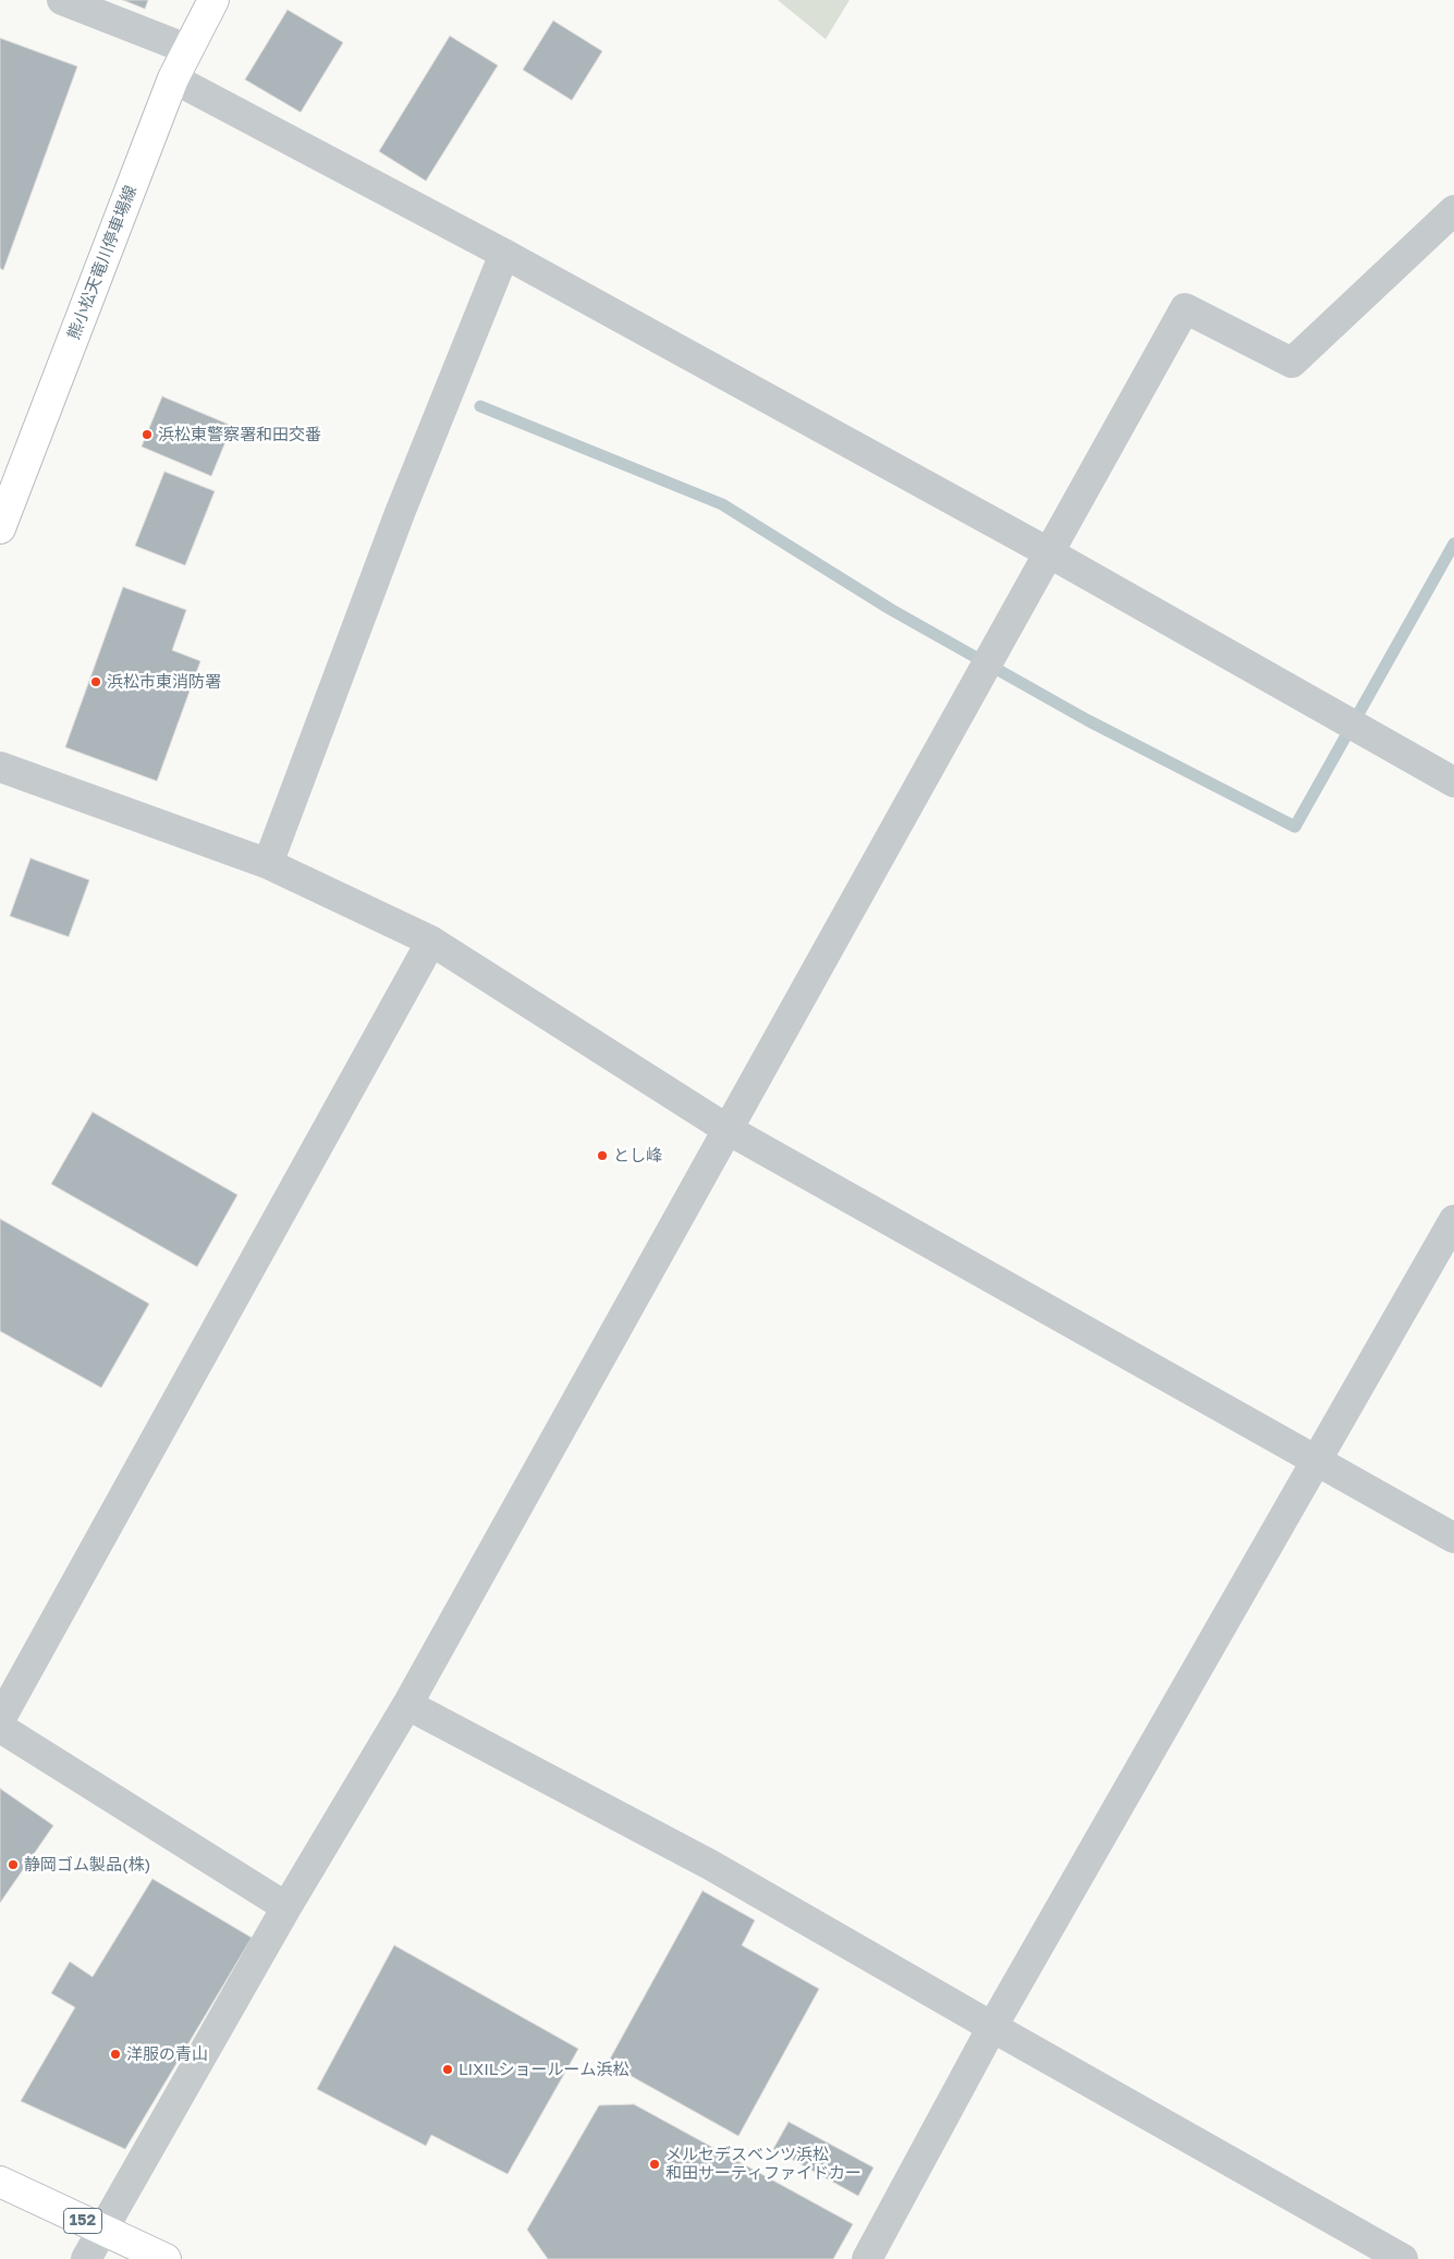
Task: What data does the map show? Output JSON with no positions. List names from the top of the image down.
{
  "streets": {
    "main road": ["熊小松天竜川停車場線", "152"]
  },
  "places": [
    "浜松東警察署和田交番",
    "浜松市東消防署",
    "とし峰",
    "静岡ゴム製品(株)",
    "洋服の青山",
    "LIXILショールーム浜松",
    "メルセデスベンツ浜松 和田サーティファイドカー"
  ]
}
